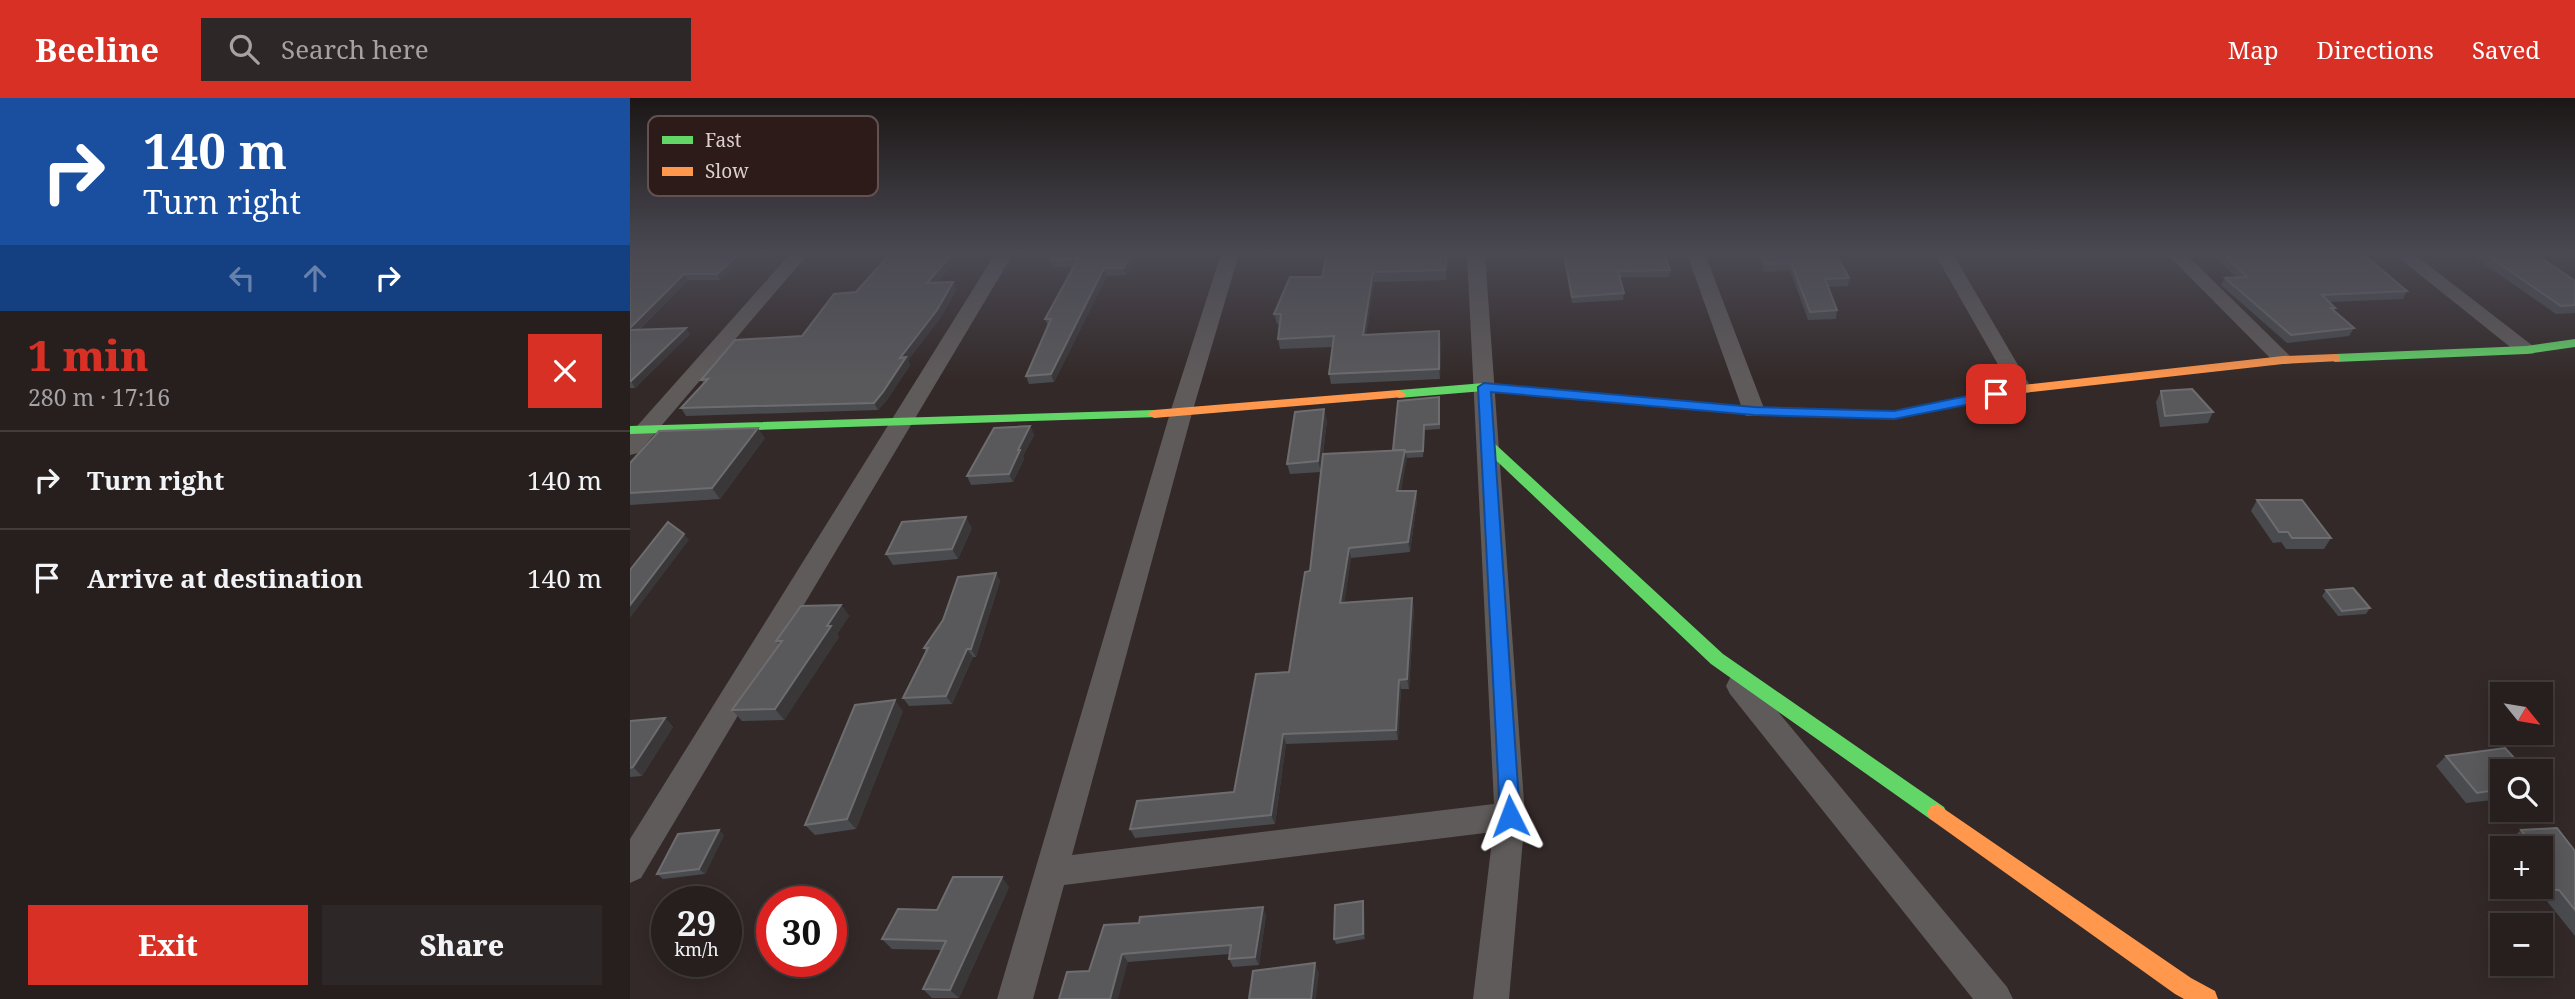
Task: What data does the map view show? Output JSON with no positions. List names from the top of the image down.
{
  "legend": ["Fast", "Slow"],
  "north": "bottom right",
  "page": {
    "header": "Beeline",
    "search": "Search here",
    "nav": ["Map", "Directions", "Saved"],
    "turn": ["140 m", "Turn right"],
    "heading": ["1 min", "280 m · 17:16"],
    "list": [
      {
        "name": "Turn right",
        "value": "140 m"
      },
      {
        "name": "Arrive at destination",
        "value": "140 m"
      }
    ],
    "map_buttons": ["+", "−"],
    "speed": "29 km/h",
    "limit": "30",
    "buttons": ["Exit", "Share"]
  }
}
